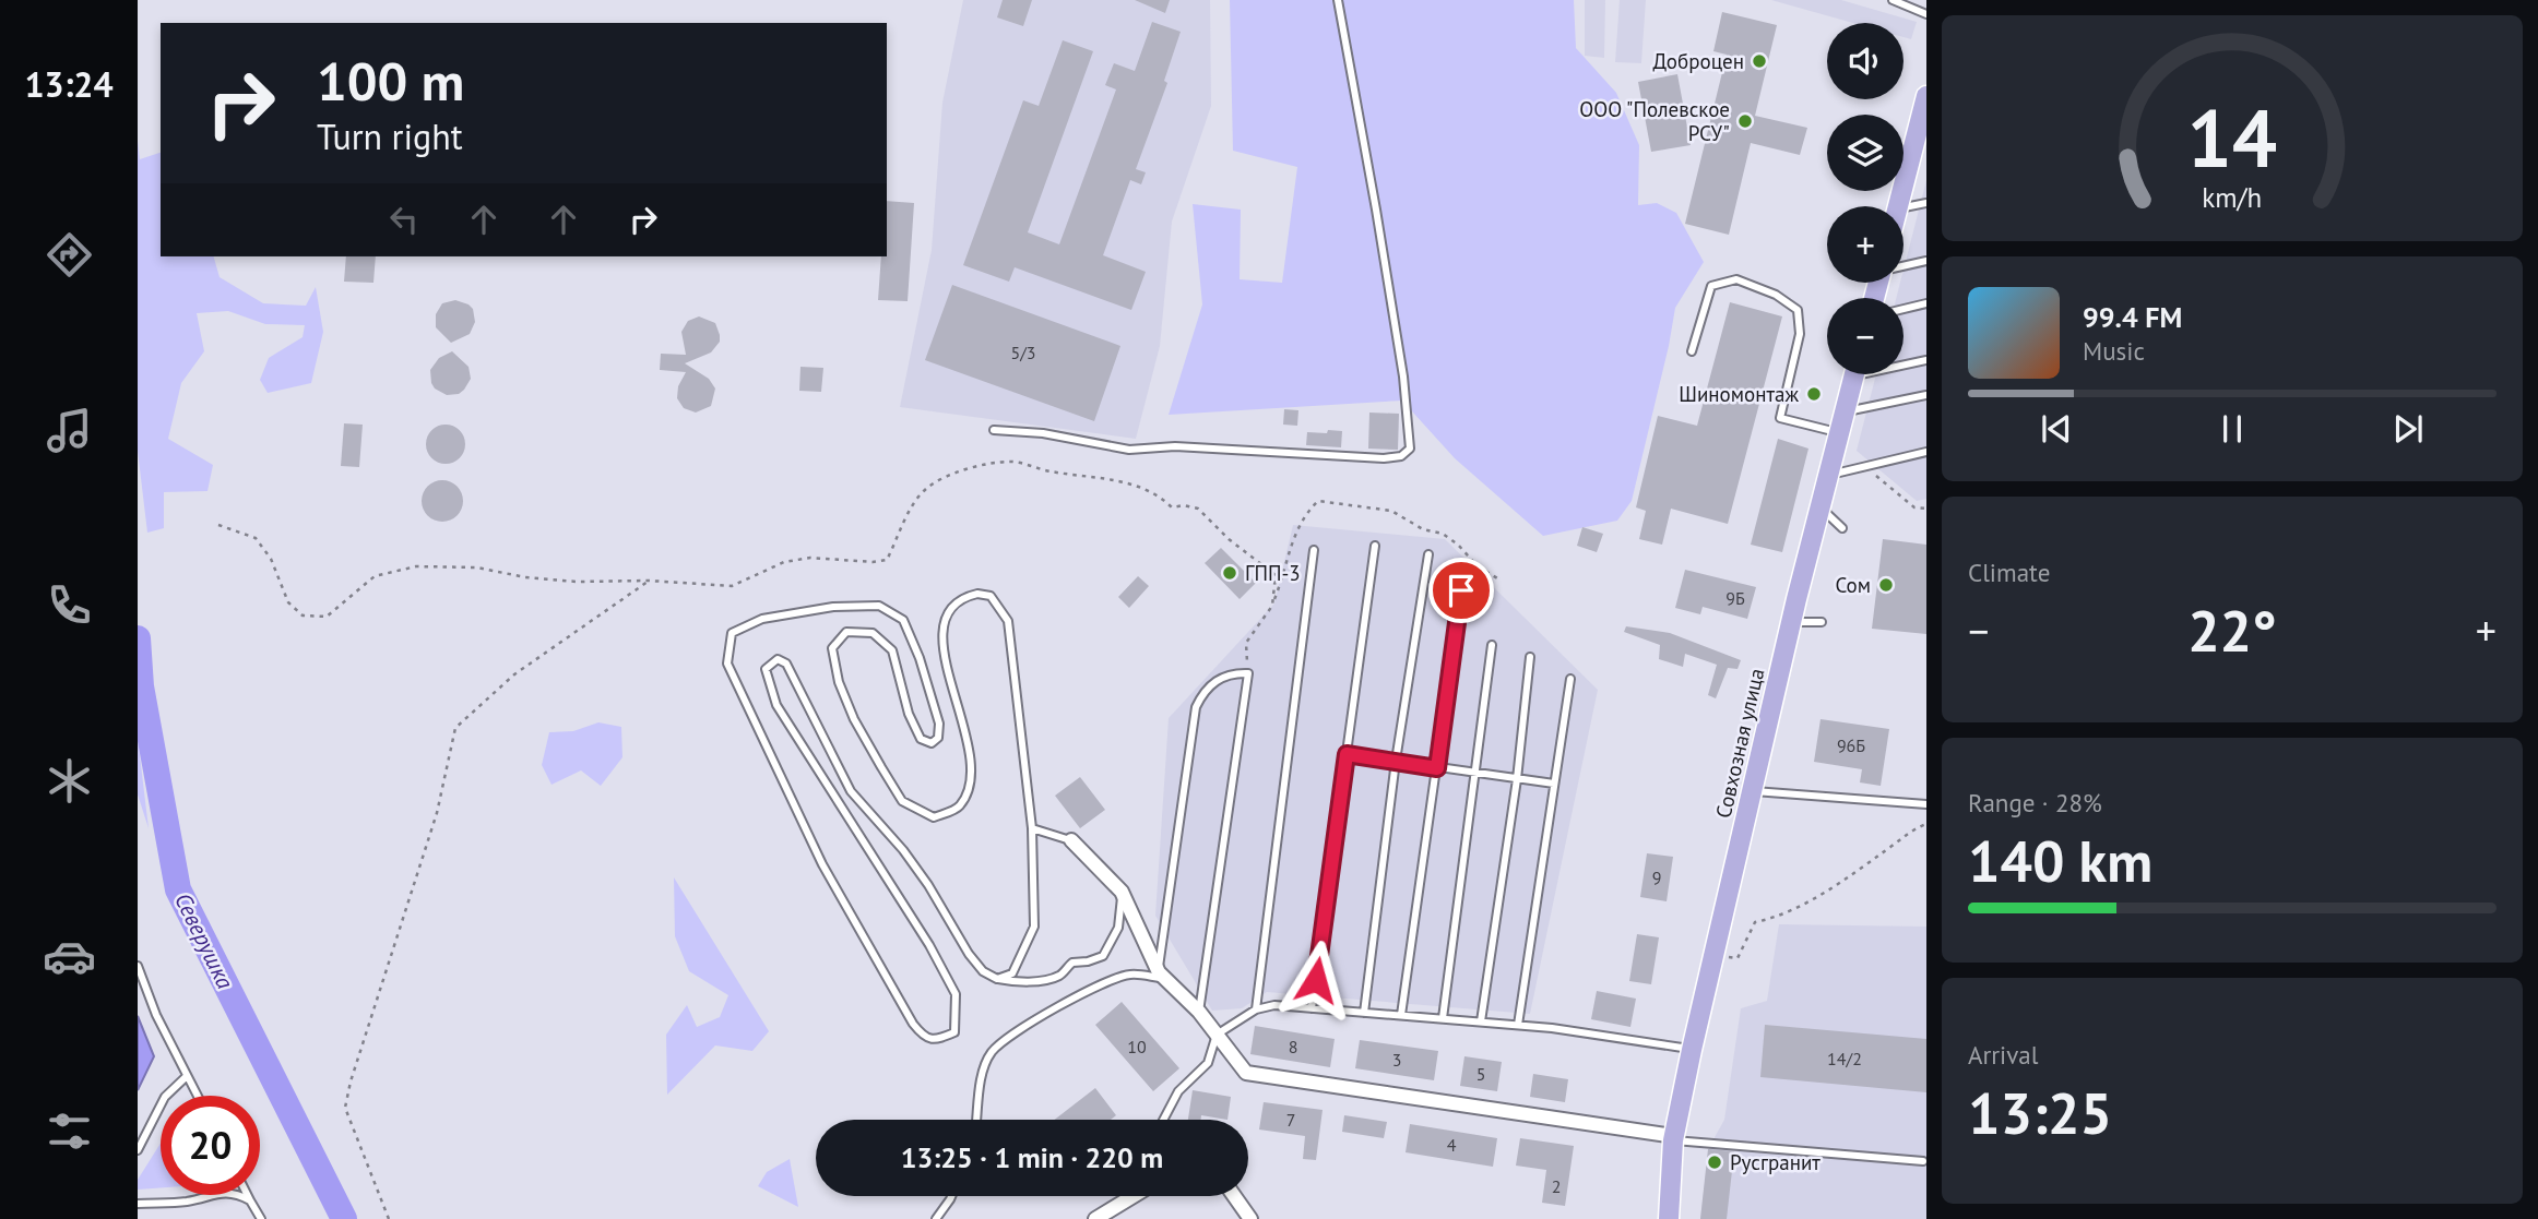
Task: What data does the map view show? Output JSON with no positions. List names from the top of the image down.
{
  "streets": {
    "main road": ["Совхозная улица"]
  },
  "water": ["Северушка"],
  "places": [
    "Доброцен",
    "ООО \"Полевское РСУ\"",
    "Шиномонтаж",
    "ГПП-3",
    "Сом",
    "Русгранит"
  ],
  "house_numbers": [
    "5/3",
    "9Б",
    "96Б",
    "9",
    "10",
    "8",
    "14/2",
    "3",
    "5",
    "7",
    "4",
    "2"
  ],
  "page": {
    "tabs": "13:24",
    "map_buttons": ["+", "−"],
    "turn": ["100 m", "Turn right"],
    "song": ["99.4 FM", "Music"],
    "tile": [
      "Climate",
      ["Range · 28%", "140 km"],
      ["Arrival", "13:25"]
    ],
    "heat": ["−", "22°", "+"],
    "limit": "20",
    "trip": "13:25 · 1 min · 220 m",
    "gauge": ["14", "km/h"]
  }
}
